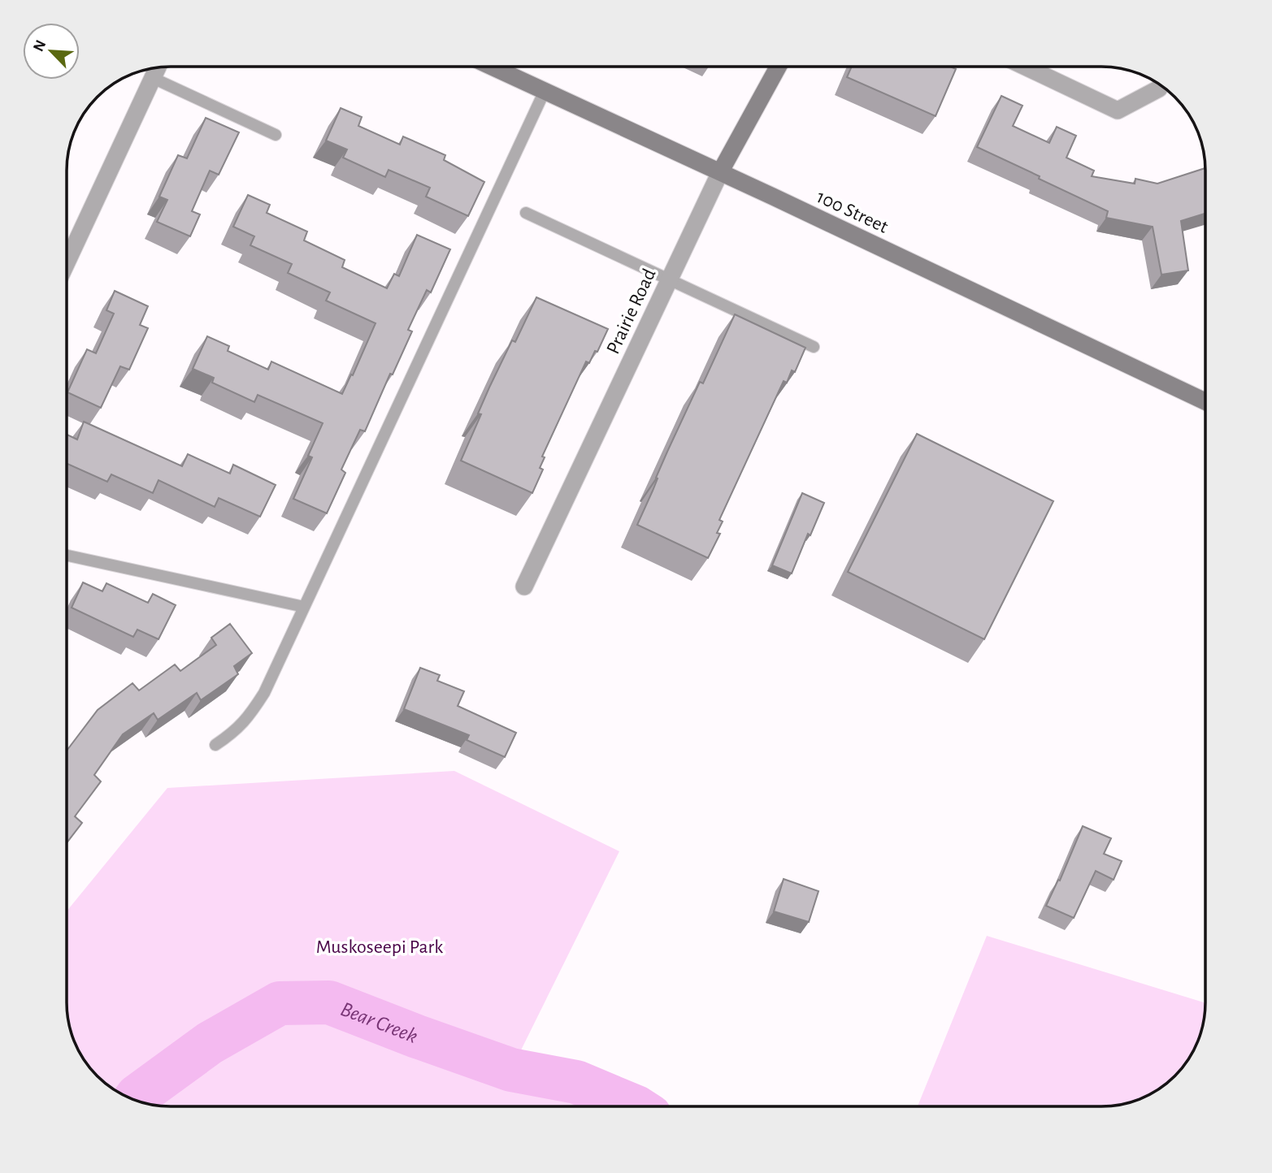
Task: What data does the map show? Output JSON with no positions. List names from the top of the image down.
{
  "streets": {
    "main road": ["100 Street", "Prairie Road"]
  },
  "crossings": [
    ["100 Street", "Prairie Road"]
  ],
  "water": ["Bear Creek"],
  "parks": ["Muskoseepi Park"],
  "north": "top left"
}
